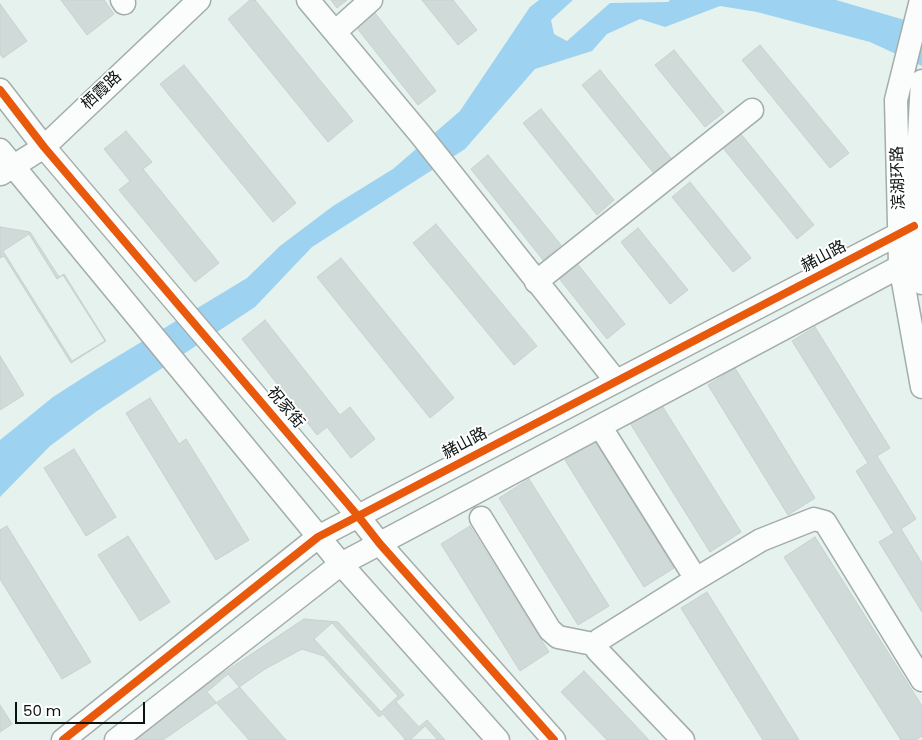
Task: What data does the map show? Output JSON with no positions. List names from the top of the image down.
{
  "streets": {
    "street": [
      "栖霞路",
      "滨湖环路",
      "赭山路",
      "祝家街"
    ]
  },
  "crossings": [
    ["栖霞路", "祝家街"],
    ["滨湖环路", "赭山路"],
    ["赭山路", "祝家街"]
  ],
  "scale_bar": "50 m"
}
